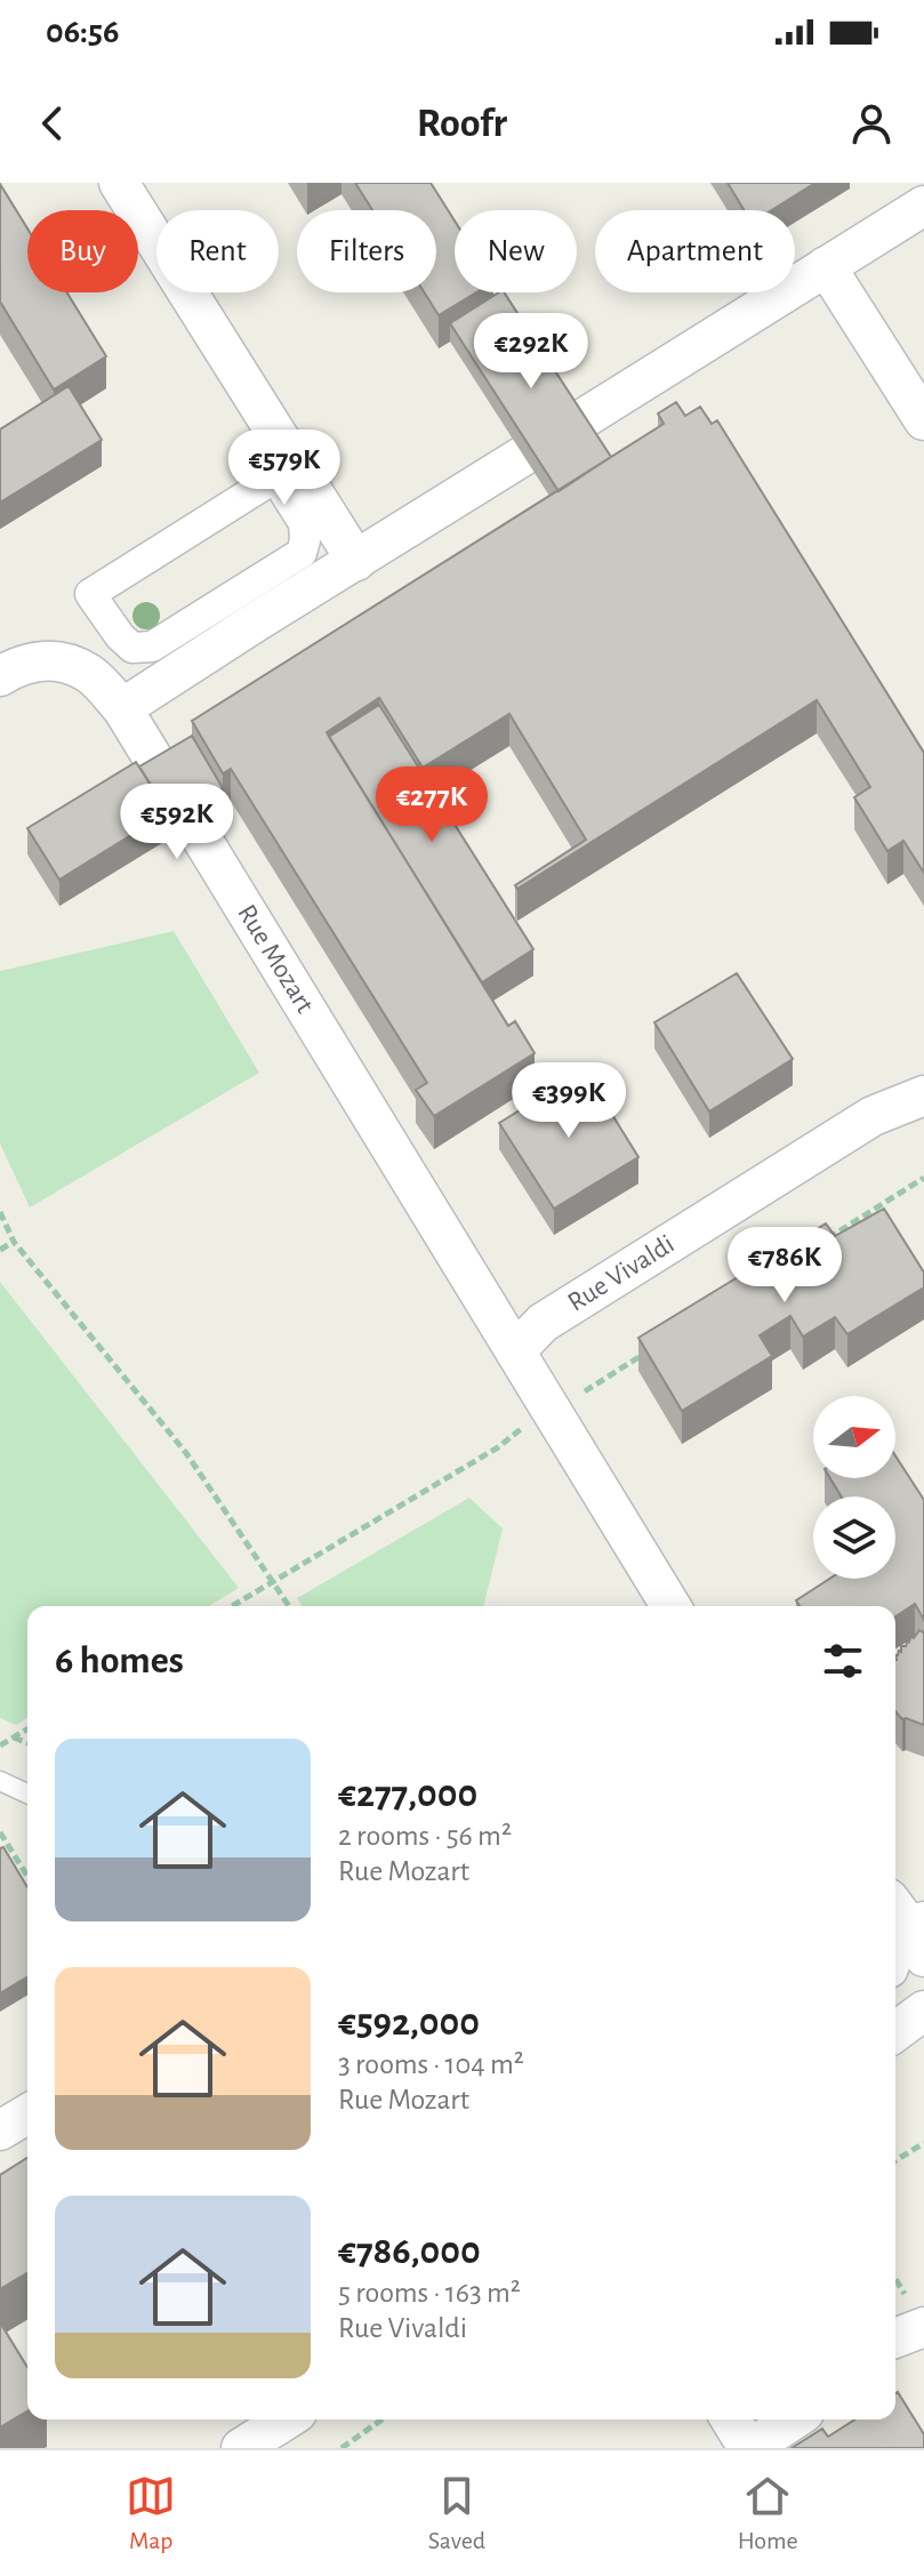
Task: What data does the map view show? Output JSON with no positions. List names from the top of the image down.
{
  "streets": {
    "street": ["Rue Mozart", "Rue Vivaldi"]
  },
  "crossings": [
    ["Rue Mozart", "Rue Vivaldi"]
  ],
  "north": "right",
  "page": {
    "status": "06:56",
    "header": "Roofr",
    "chip": [
      "Buy",
      "Rent",
      "Filters",
      "New",
      "Apartment"
    ],
    "price": [
      "€292K",
      "€579K",
      "€277K",
      "€592K",
      "€399K",
      "€786K"
    ],
    "heading": "6 homes",
    "list": [
      {
        "name": "€277,000",
        "note": "2 rooms · 56 m² · Rue Mozart"
      },
      {
        "name": "€592,000",
        "note": "3 rooms · 104 m² · Rue Mozart"
      },
      {
        "name": "€786,000",
        "note": "5 rooms · 163 m² · Rue Vivaldi"
      }
    ],
    "tabs": ["Map", "Saved", "Home"]
  }
}
